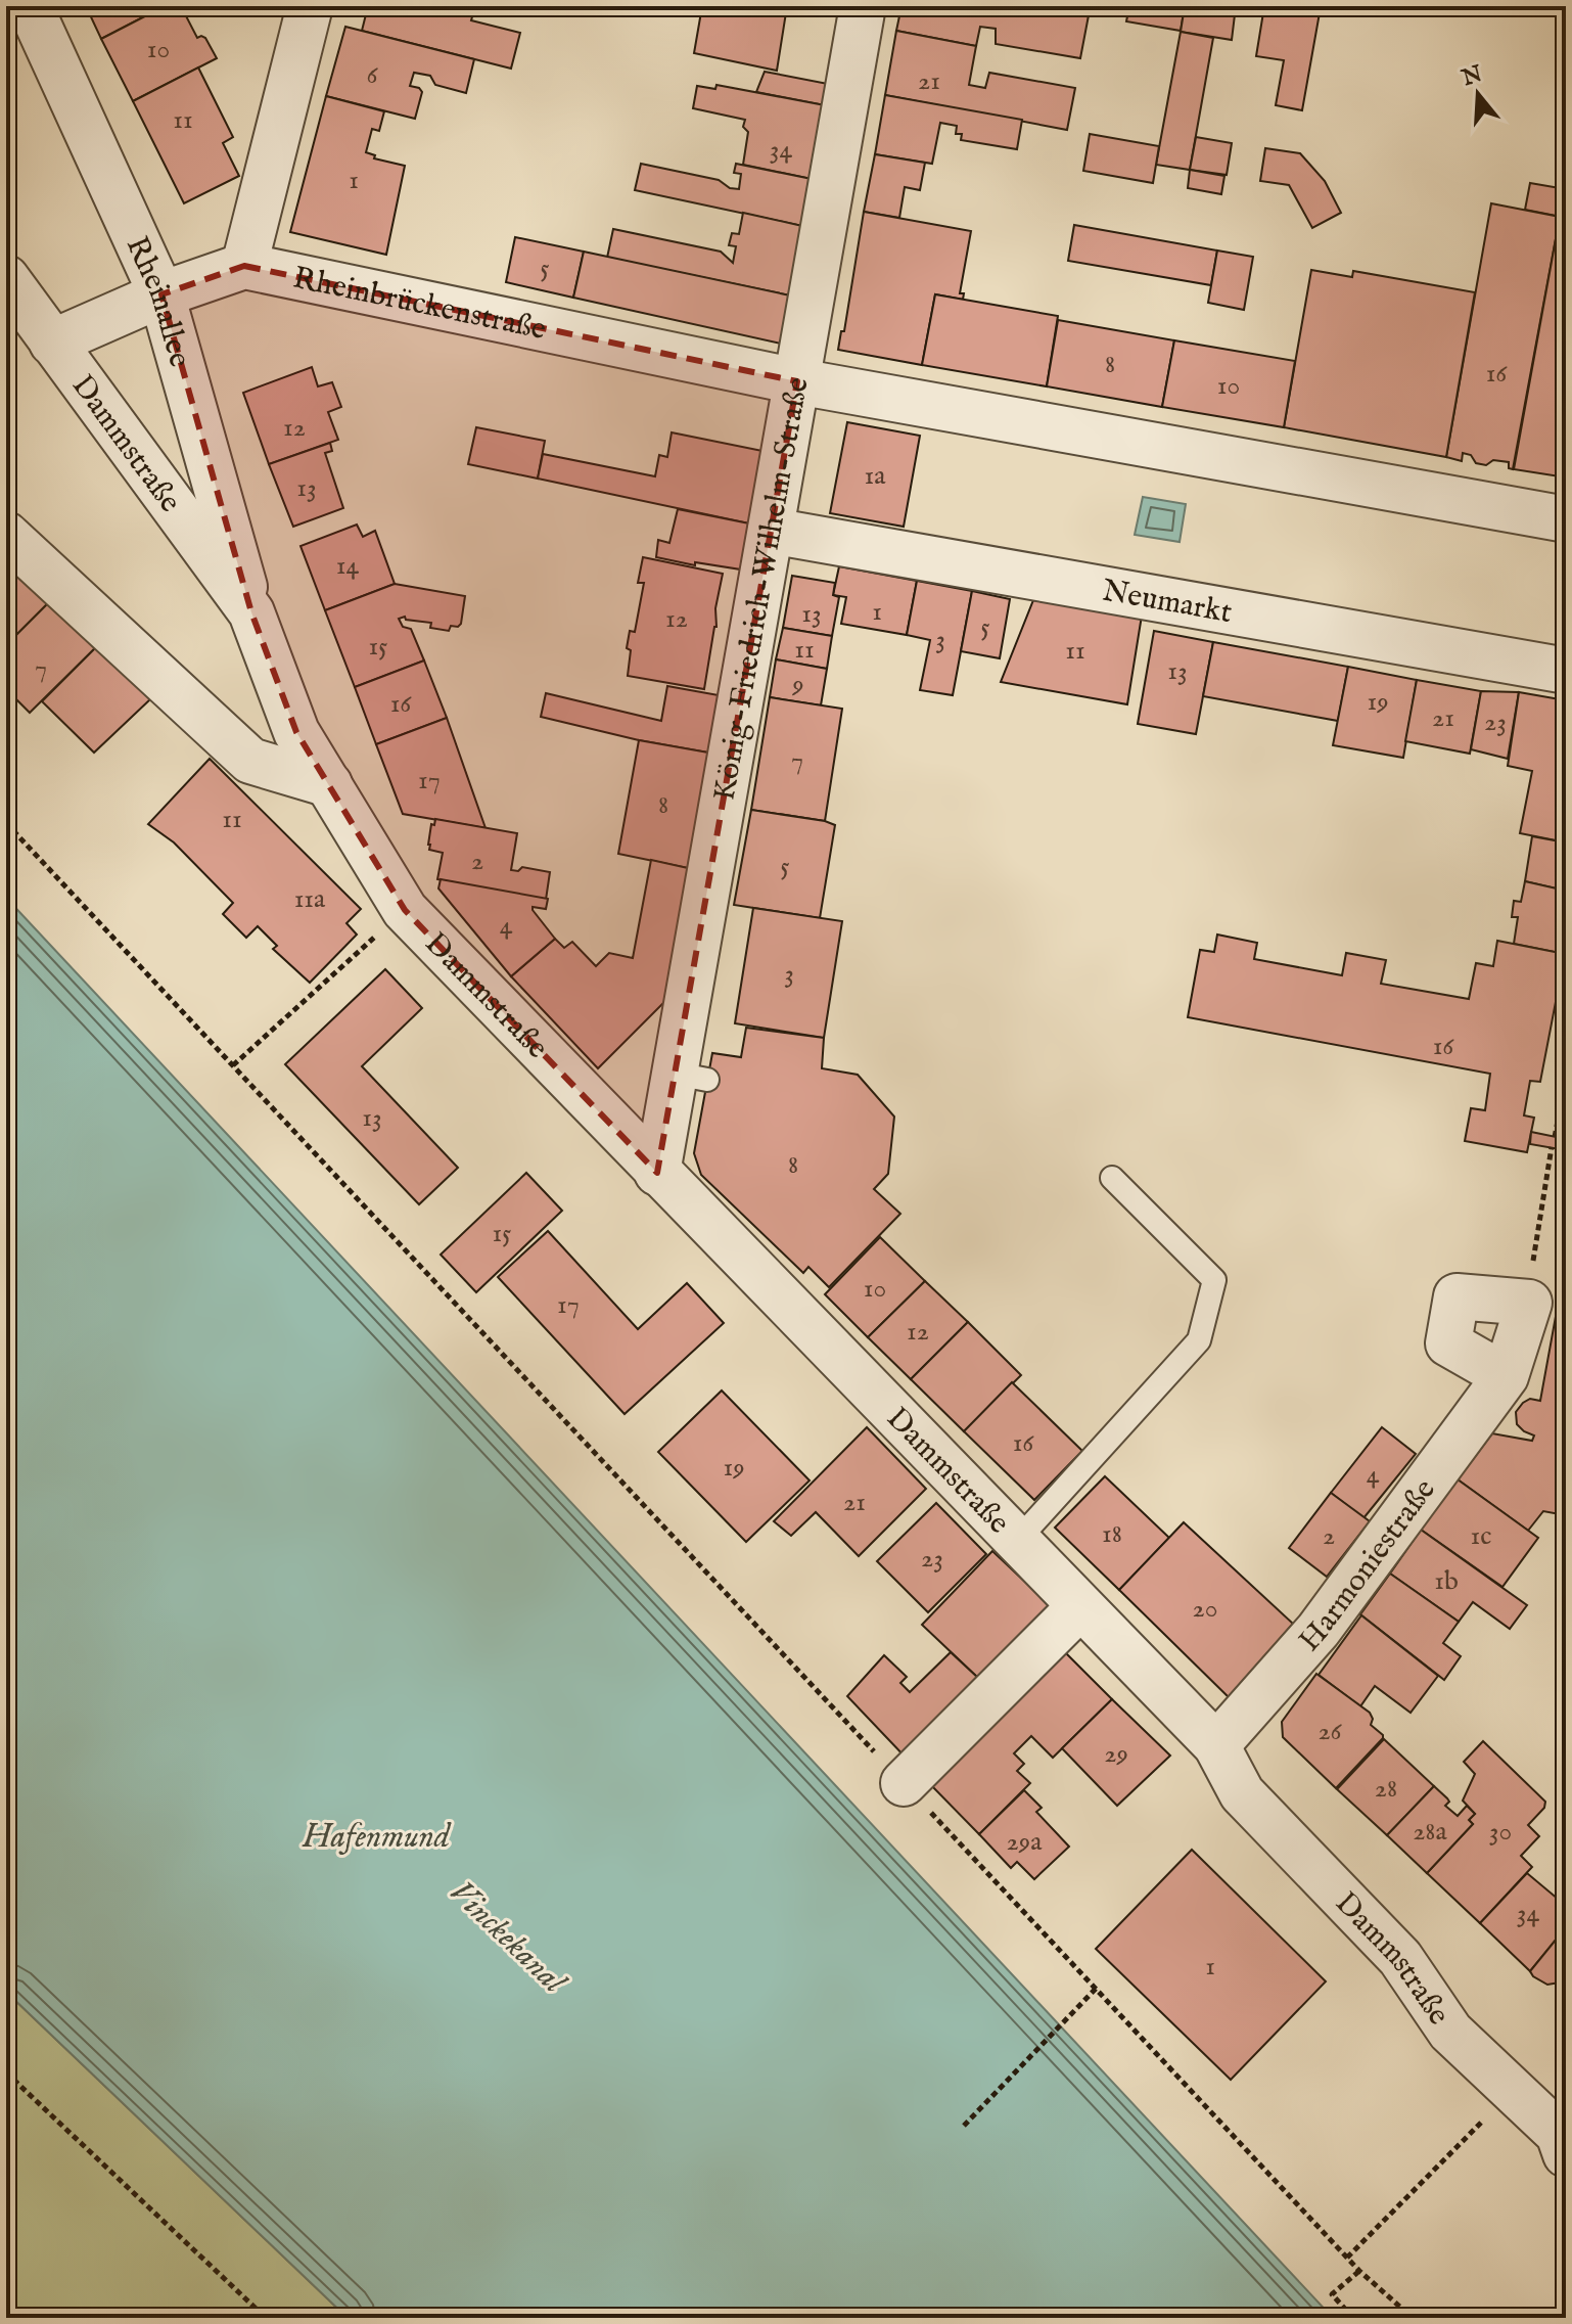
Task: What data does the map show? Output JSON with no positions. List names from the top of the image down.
{
  "streets": {
    "street": [
      "Rheinbrückenstraße",
      "Rheinallee",
      "Dammstraße",
      "König-Friedrich-Wilhelm-Straße",
      "Neumarkt",
      "Harmoniestraße"
    ]
  },
  "crossings": [
    ["Rheinbrückenstraße", "König-Friedrich-Wilhelm-Straße"],
    ["Rheinallee", "Dammstraße"],
    ["Dammstraße", "König-Friedrich-Wilhelm-Straße"],
    ["Dammstraße", "Harmoniestraße"],
    ["König-Friedrich-Wilhelm-Straße", "Neumarkt"]
  ],
  "water": ["Hafenmund", "Vinckekanal"],
  "house_numbers": [
    "10",
    "6",
    "21",
    "11",
    "34",
    "1",
    "5",
    "8",
    "16",
    "10",
    "12",
    "1a",
    "13",
    "14",
    "1",
    "13",
    "12",
    "5",
    "3",
    "15",
    "11",
    "11",
    "7",
    "13",
    "9",
    "19",
    "16",
    "21",
    "23",
    "7",
    "17",
    "8",
    "11",
    "2",
    "5",
    "11a",
    "4",
    "3",
    "16",
    "13",
    "8",
    "15",
    "10",
    "17",
    "12",
    "16",
    "19",
    "4",
    "21",
    "18",
    "2",
    "1c",
    "23",
    "1b",
    "20",
    "26",
    "29",
    "28",
    "28a",
    "30",
    "29a",
    "34",
    "1"
  ],
  "north": "top"
}
